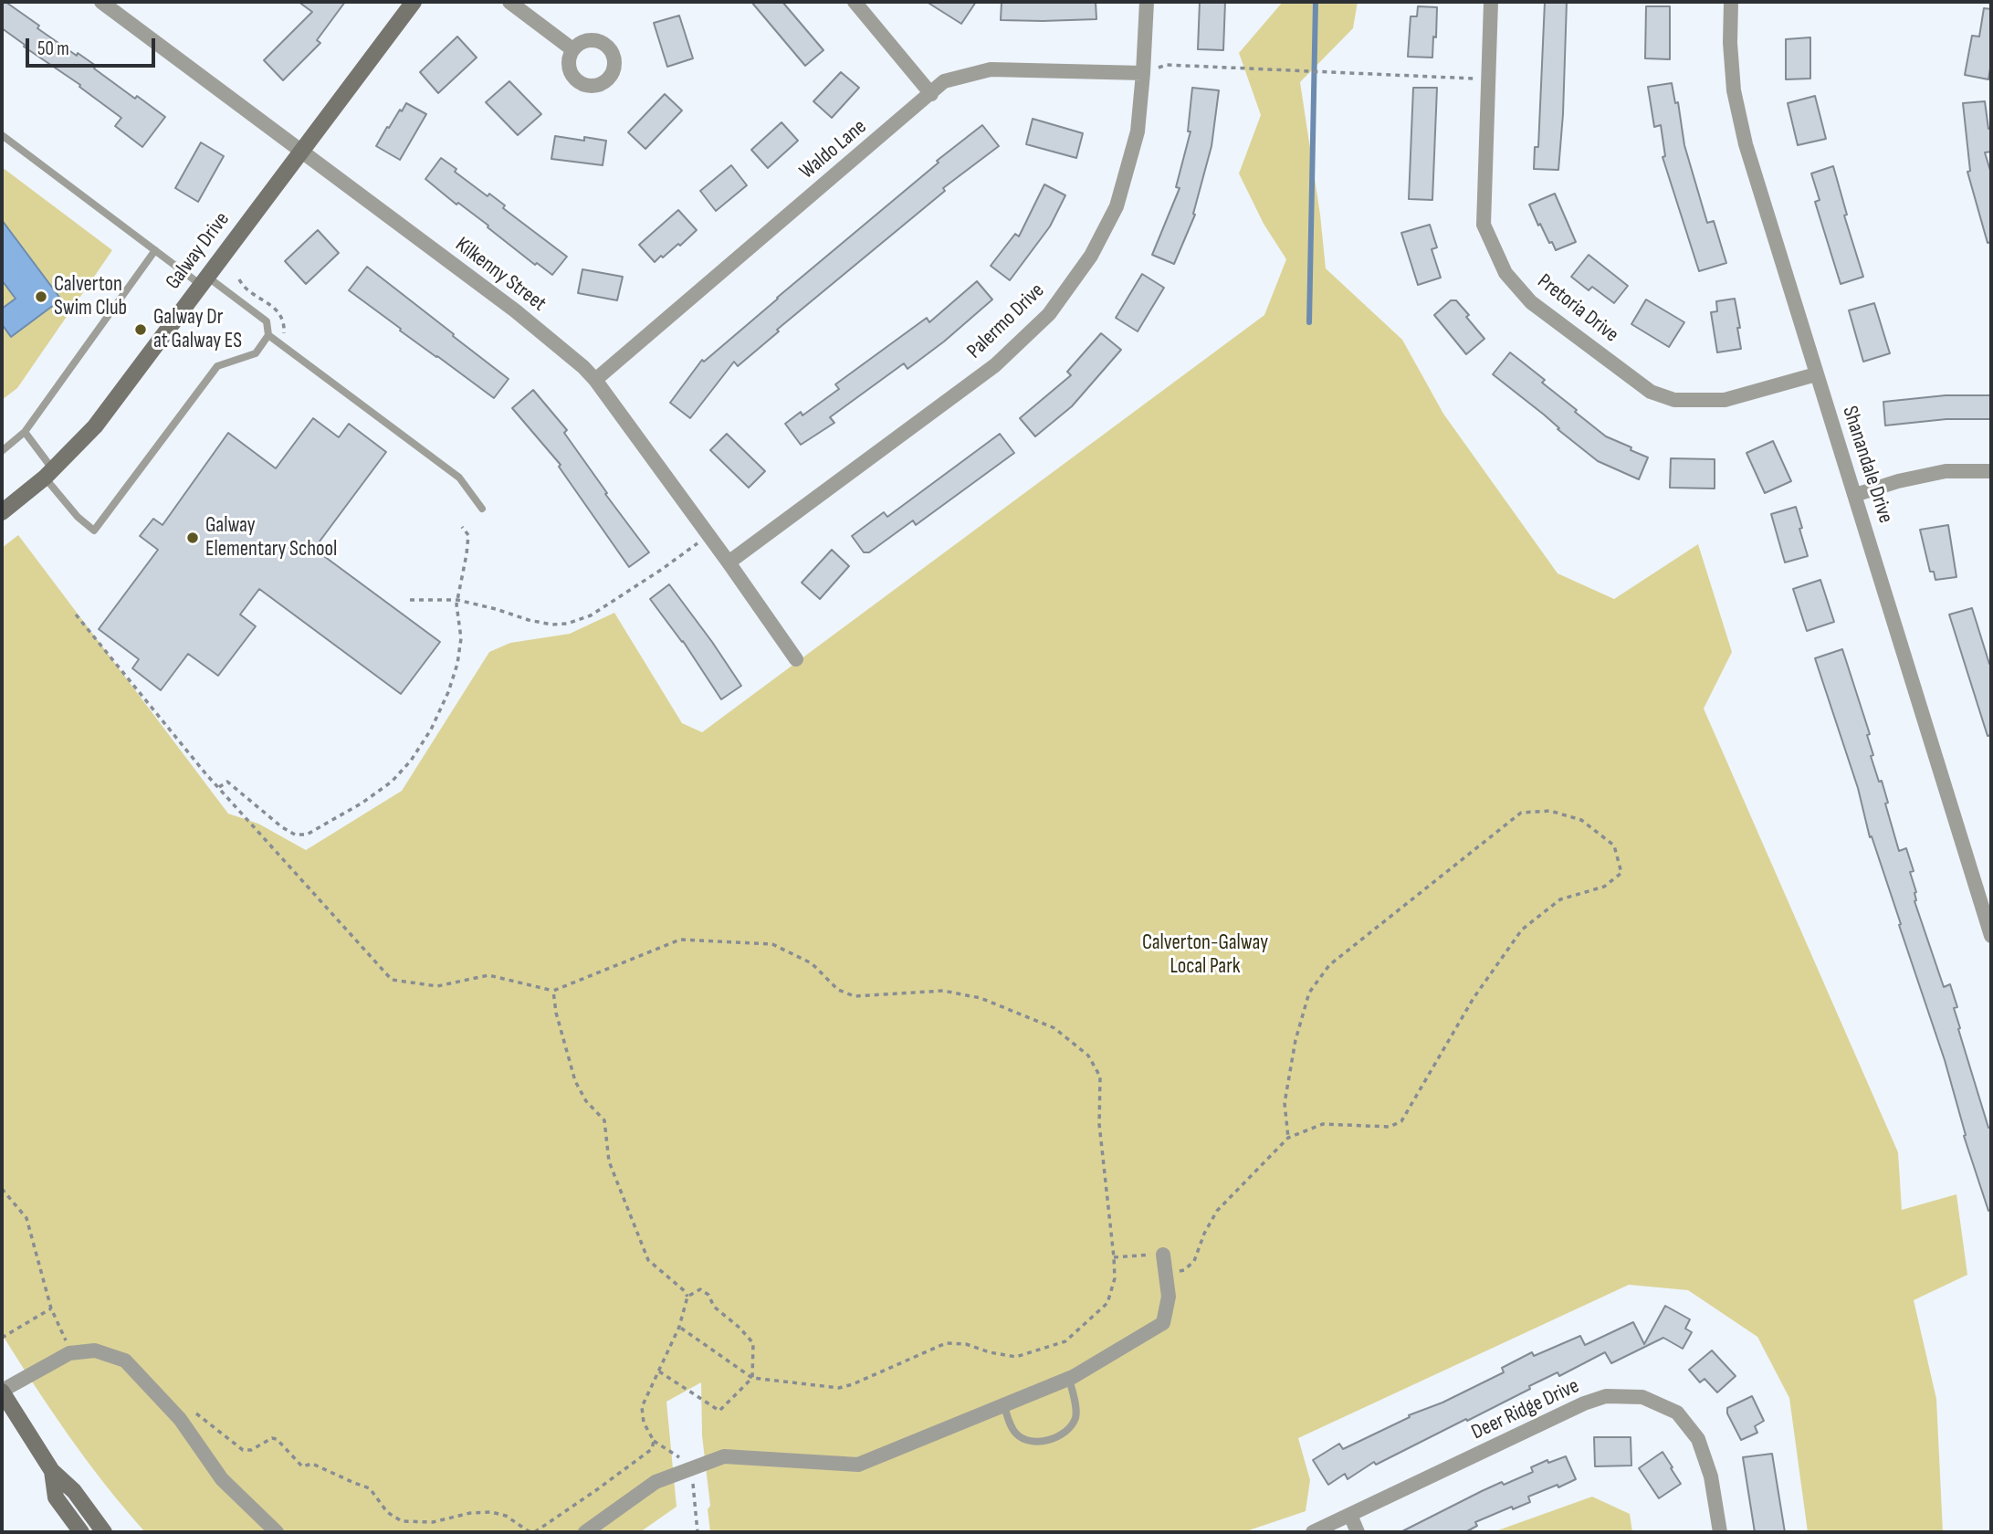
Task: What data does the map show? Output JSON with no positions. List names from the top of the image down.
{
  "streets": {
    "street": [
      "Waldo Lane",
      "Galway Drive",
      "Kilkenny Street",
      "Pretoria Drive",
      "Palermo Drive",
      "Shanandale Drive",
      "Deer Ridge Drive"
    ]
  },
  "crossings": [
    ["Waldo Lane", "Kilkenny Street"],
    ["Waldo Lane", "Palermo Drive"],
    ["Galway Drive", "Kilkenny Street"],
    ["Kilkenny Street", "Palermo Drive"],
    ["Pretoria Drive", "Shanandale Drive"]
  ],
  "parks": ["Calverton-Galway Local Park"],
  "places": ["Calverton Swim Club", "Galway Dr at Galway ES", "Galway Elementary School"],
  "scale_bar": "50 m"
}
